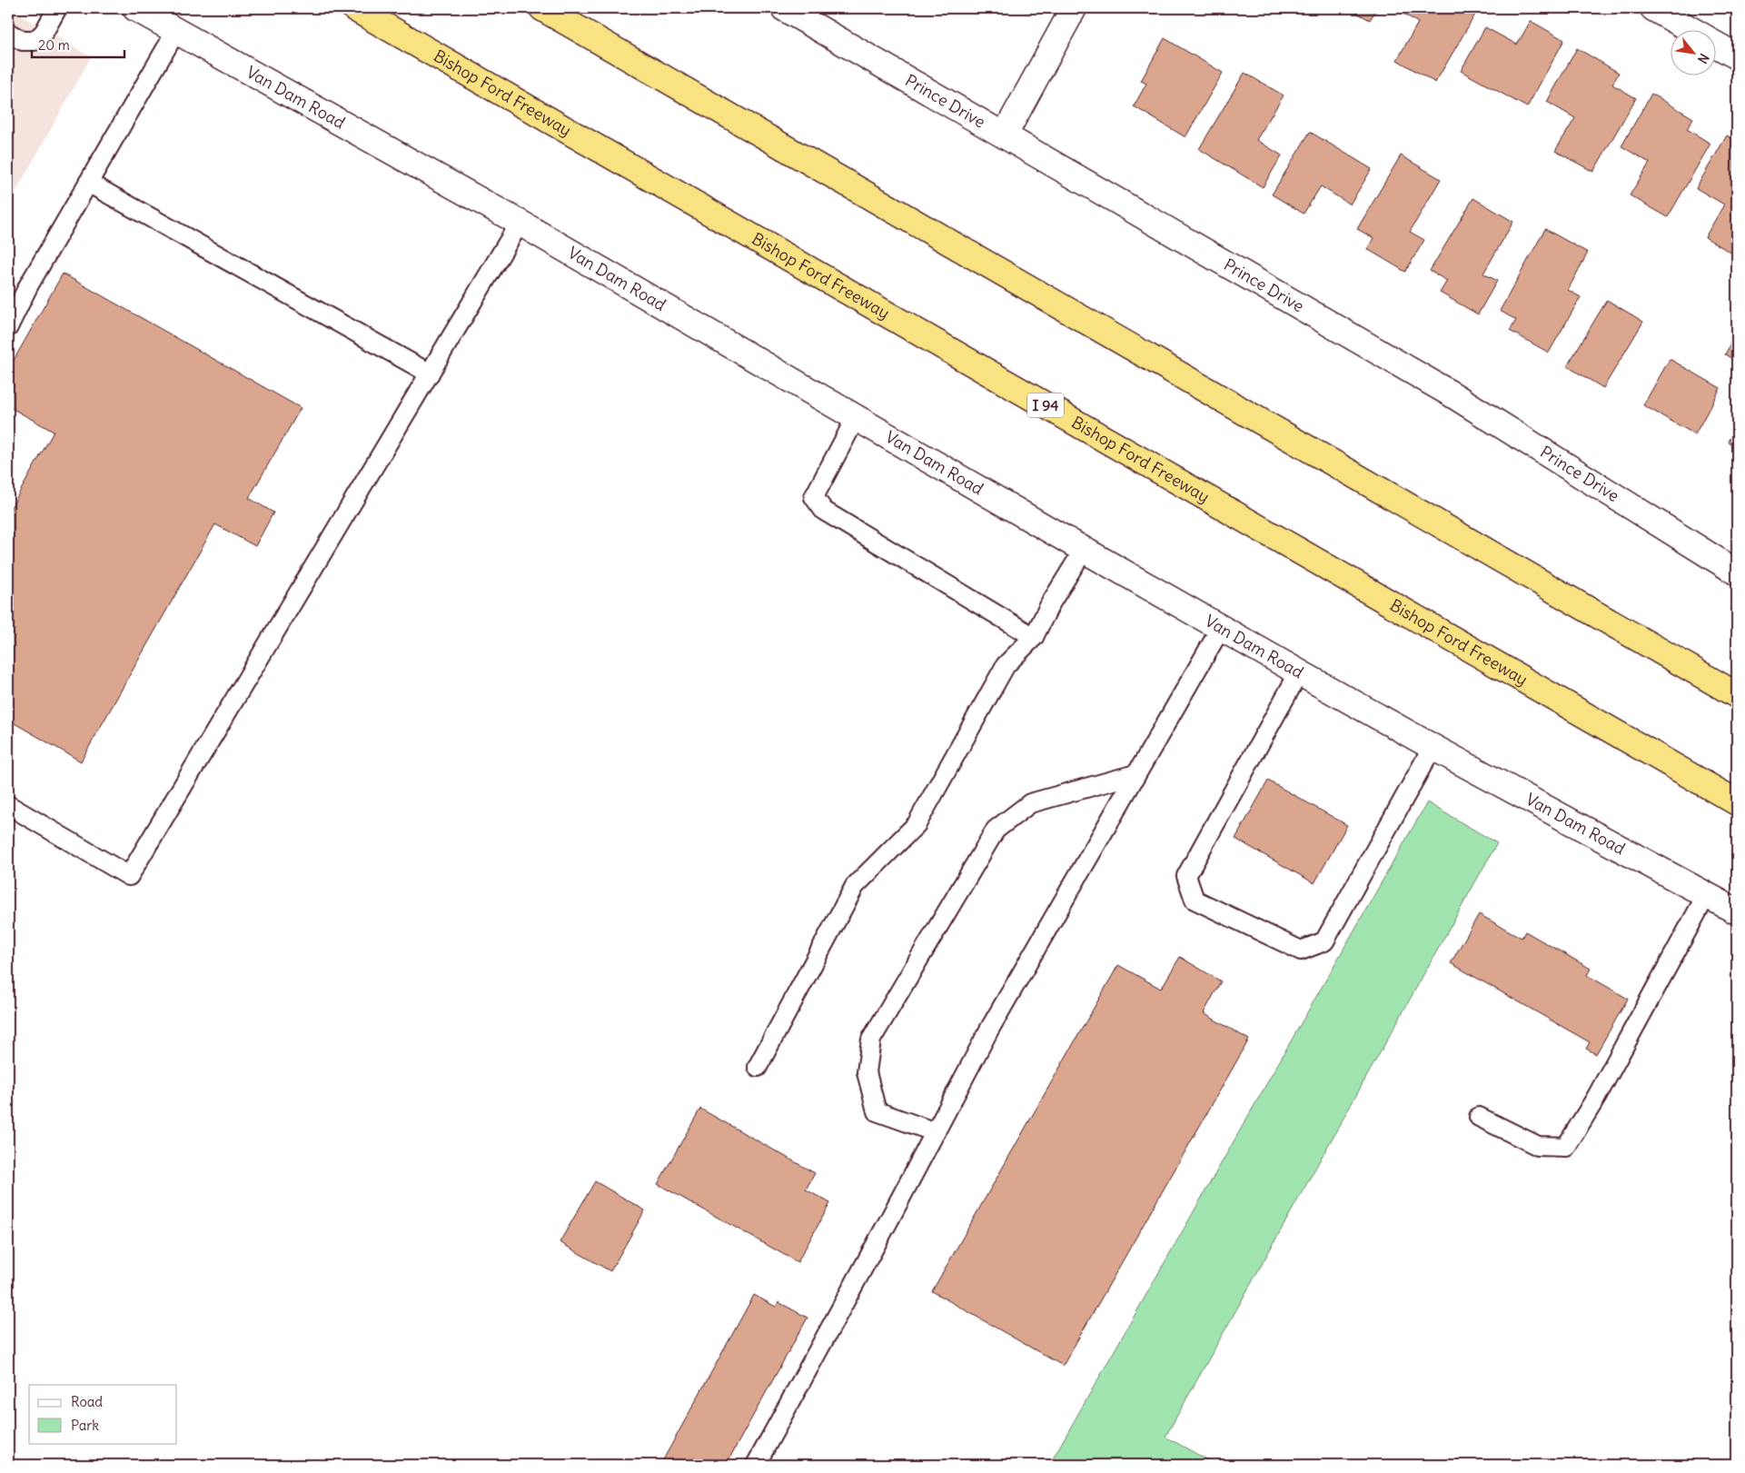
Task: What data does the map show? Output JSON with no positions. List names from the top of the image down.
{
  "streets": {
    "highway": ["Bishop Ford Freeway", "I 94"],
    "street": ["Van Dam Road", "Prince Drive"]
  },
  "legend": ["Road", "Park"],
  "scale_bar": "20 m",
  "north": "bottom right"
}
